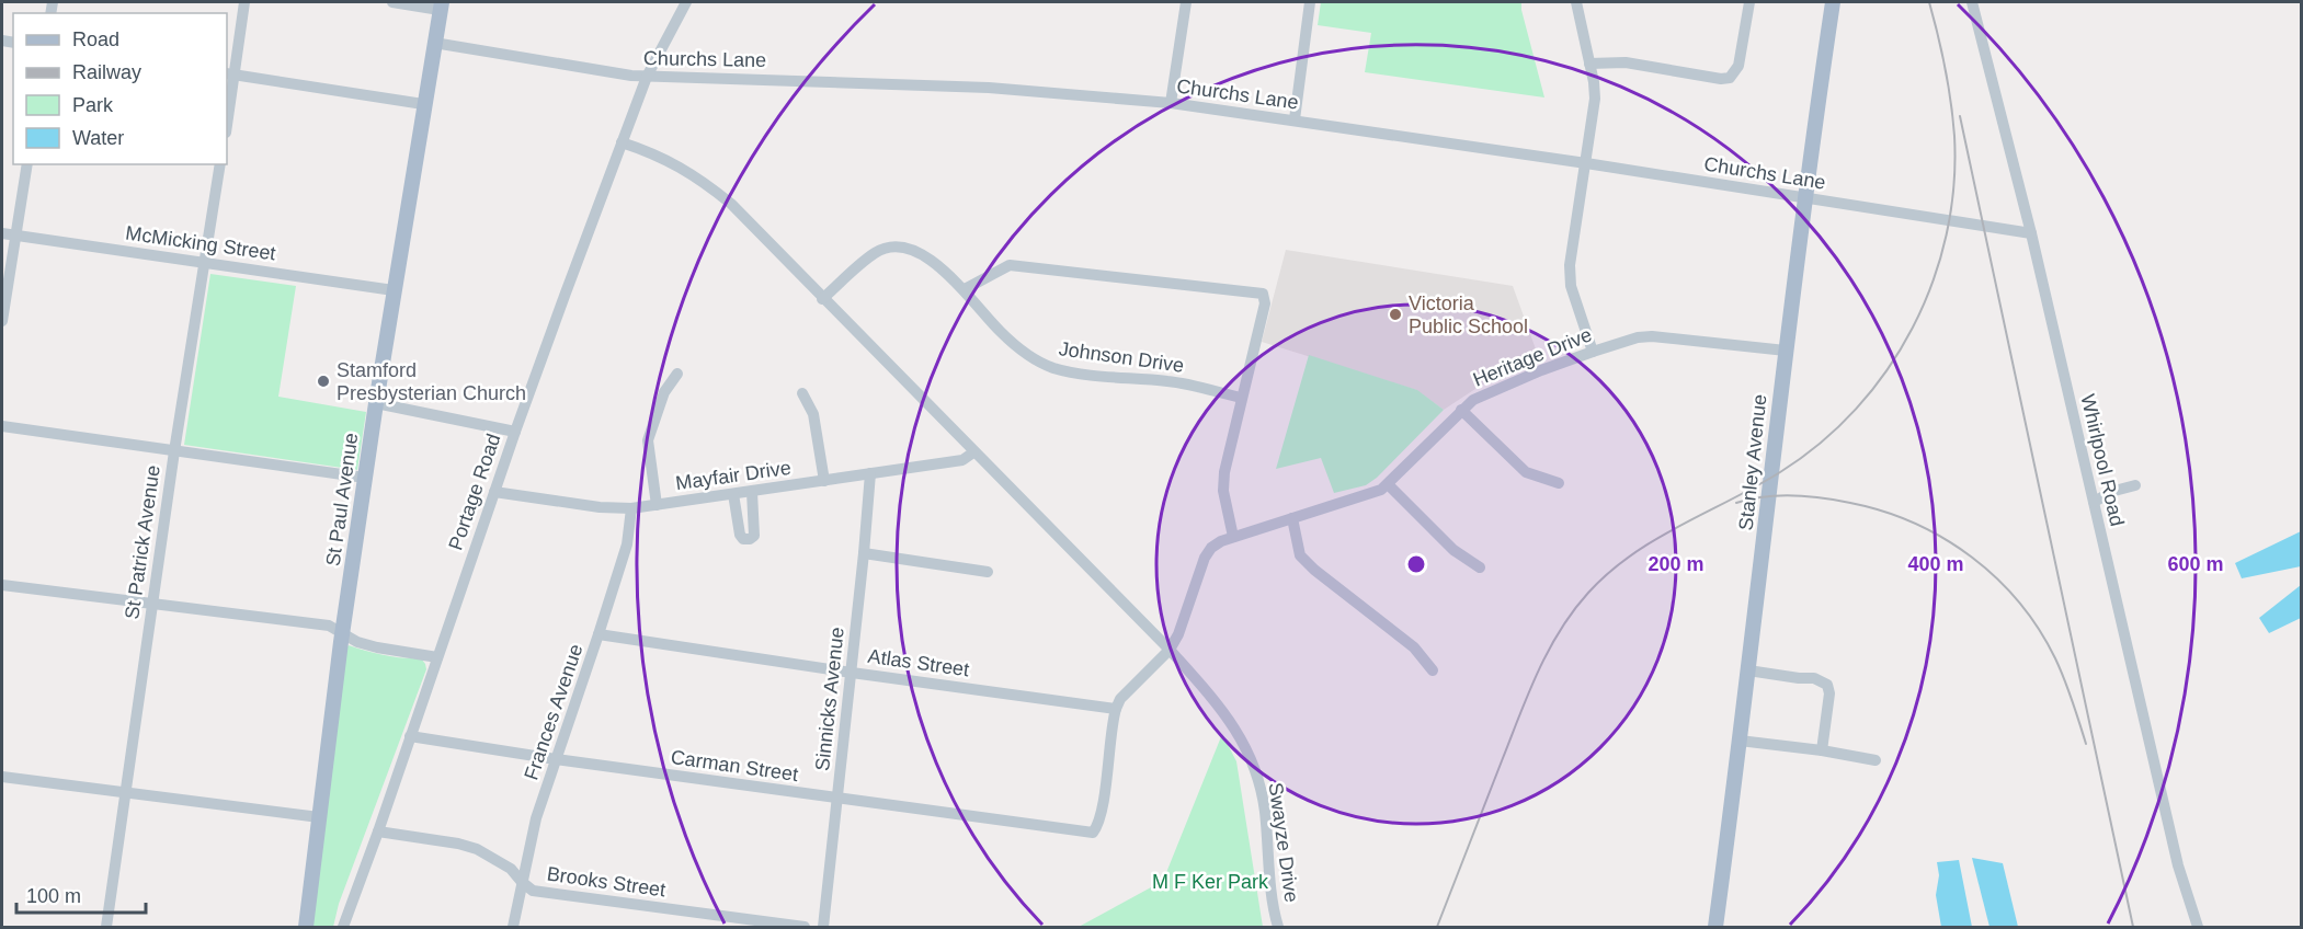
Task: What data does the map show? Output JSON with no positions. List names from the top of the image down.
{
  "streets": {
    "main road": ["Stanley Avenue", "St Paul Avenue"],
    "street": [
      "Churchs Lane",
      "McMicking Street",
      "Johnson Drive",
      "Heritage Drive",
      "Whirlpool Road",
      "Mayfair Drive",
      "Portage Road",
      "St Patrick Avenue",
      "Atlas Street",
      "Sinnicks Avenue",
      "Frances Avenue",
      "Carman Street",
      "Swayze Drive",
      "Brooks Street"
    ]
  },
  "crossings": [
    ["Churchs Lane", "Whirlpool Road"],
    ["Churchs Lane", "Stanley Avenue"],
    ["Churchs Lane", "Portage Road"],
    ["Churchs Lane", "St Paul Avenue"],
    ["McMicking Street", "St Paul Avenue"],
    ["McMicking Street", "St Patrick Avenue"],
    ["Johnson Drive", "Swayze Drive"],
    ["Heritage Drive", "Stanley Avenue"],
    ["Heritage Drive", "Swayze Drive"],
    ["Mayfair Drive", "Portage Road"],
    ["Mayfair Drive", "Sinnicks Avenue"],
    ["Mayfair Drive", "Frances Avenue"],
    ["Mayfair Drive", "Swayze Drive"],
    ["Portage Road", "Carman Street"],
    ["Portage Road", "Swayze Drive"],
    ["Portage Road", "Brooks Street"],
    ["Atlas Street", "Sinnicks Avenue"],
    ["Atlas Street", "Frances Avenue"],
    ["Atlas Street", "Carman Street"],
    ["Sinnicks Avenue", "Carman Street"],
    ["Frances Avenue", "Carman Street"],
    ["Frances Avenue", "Brooks Street"]
  ],
  "parks": ["M F Ker Park"],
  "places": ["Victoria Public School", "Stamford Presbysterian Church"],
  "legend": [
    "Road",
    "Railway",
    "Park",
    "Water"
  ],
  "scale_bar": "100 m",
  "rings": ["200 m", "400 m", "600 m"]
}
